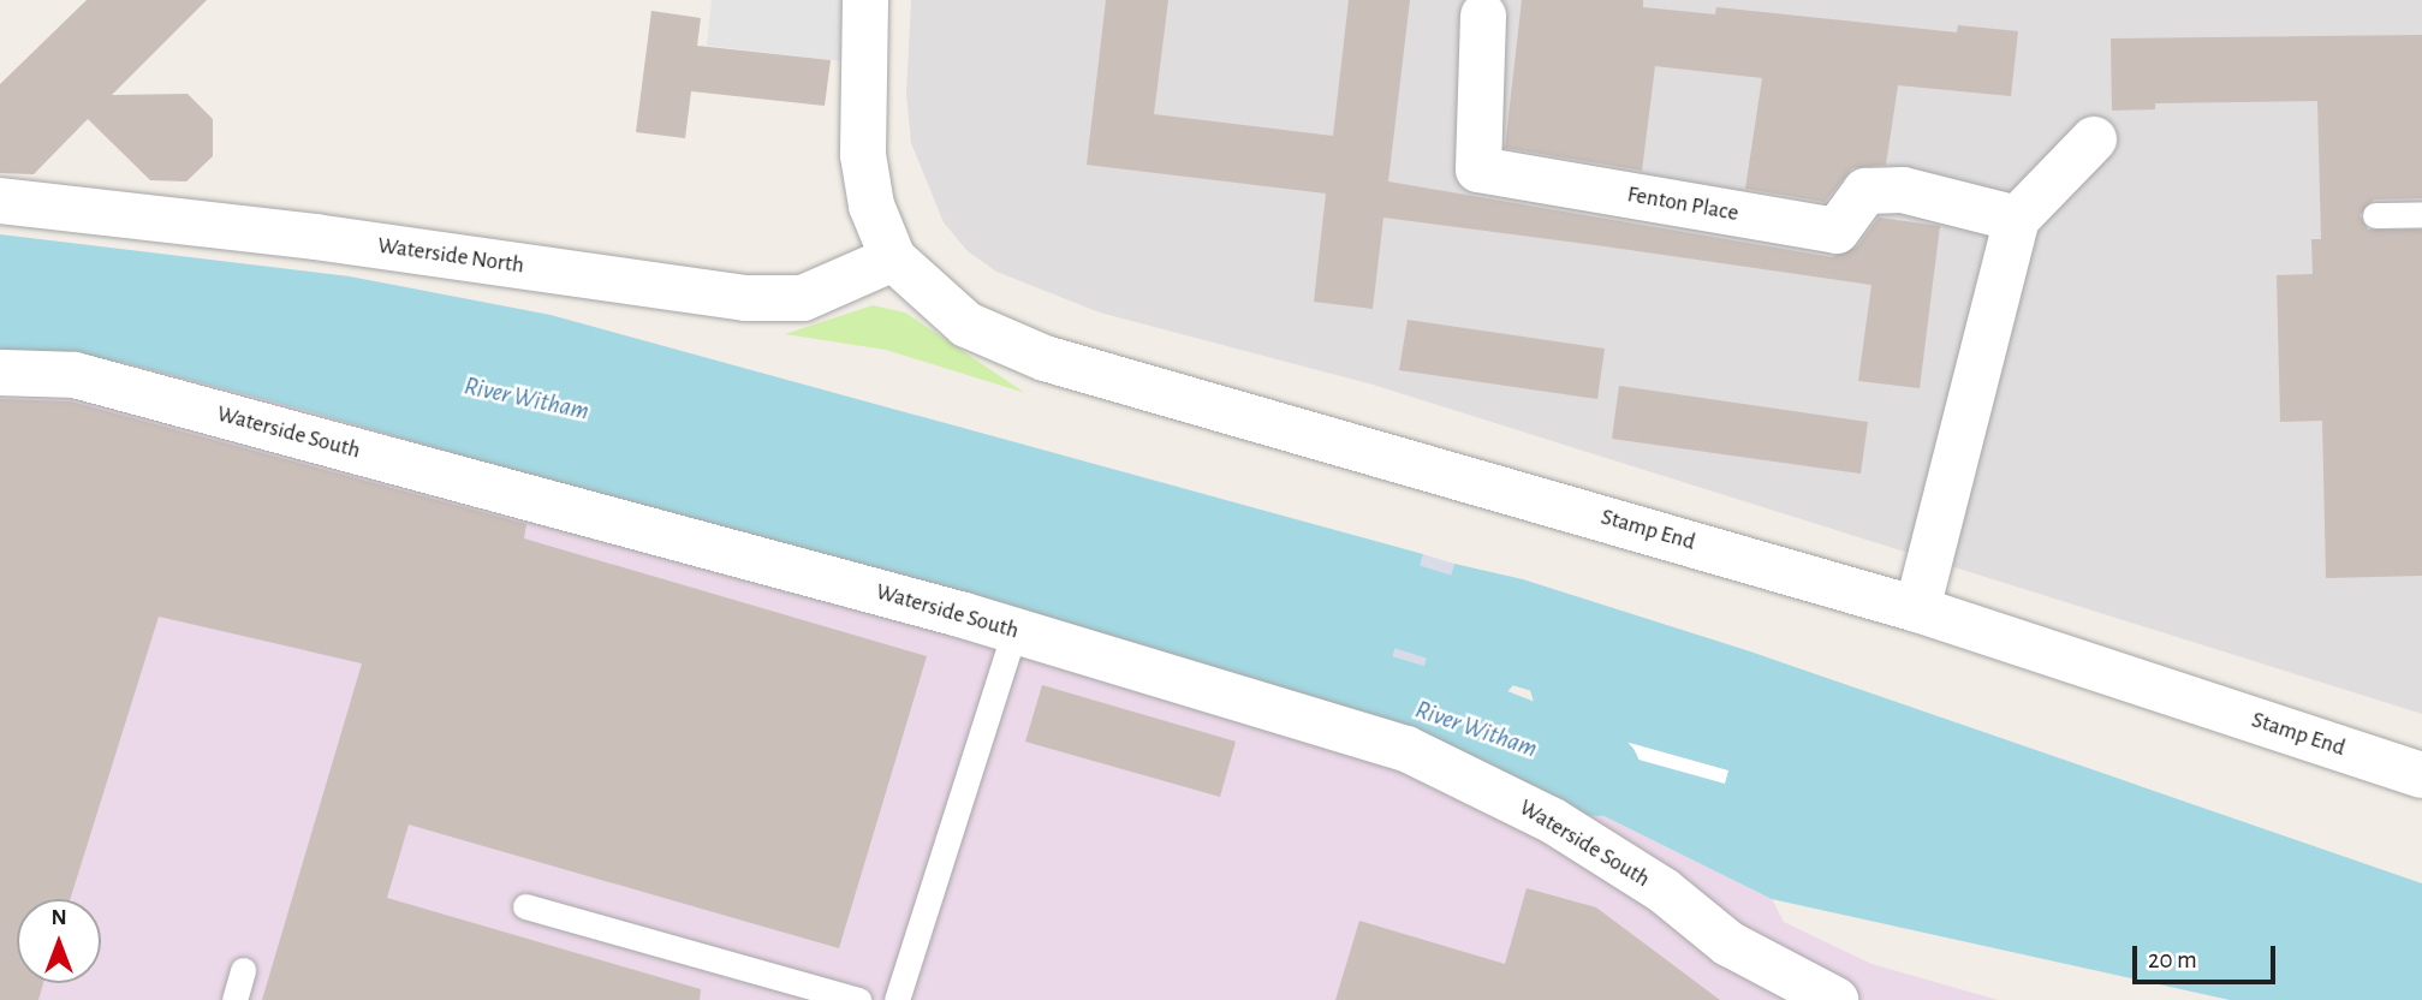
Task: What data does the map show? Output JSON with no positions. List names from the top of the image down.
{
  "streets": {
    "street": [
      "Fenton Place",
      "Waterside North",
      "Waterside South",
      "Stamp End"
    ]
  },
  "crossings": [
    ["Waterside North", "Stamp End"]
  ],
  "water": ["River Witham"],
  "scale_bar": "20 m",
  "north": "top"
}
